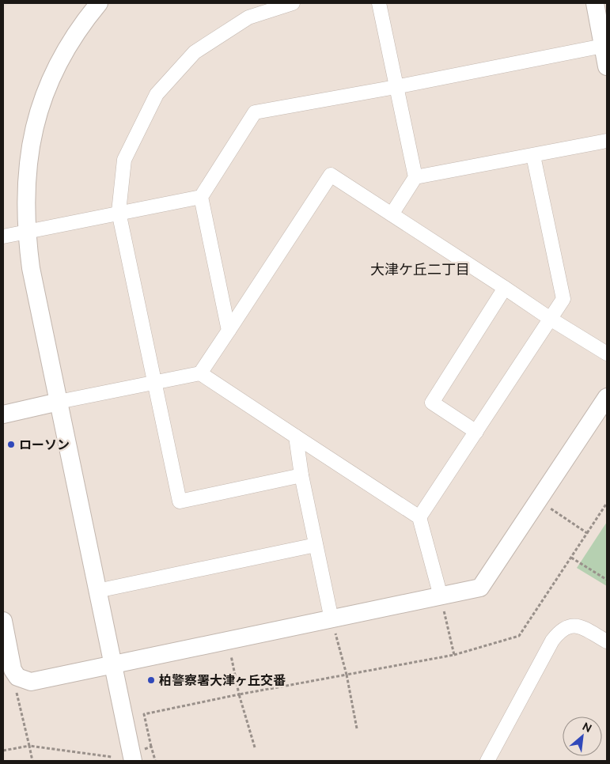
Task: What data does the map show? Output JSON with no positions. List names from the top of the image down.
{
  "districts": ["大津ケ丘二丁目"],
  "places": ["ローソン", "柏警察署大津ヶ丘交番"],
  "north": "top right"
}
